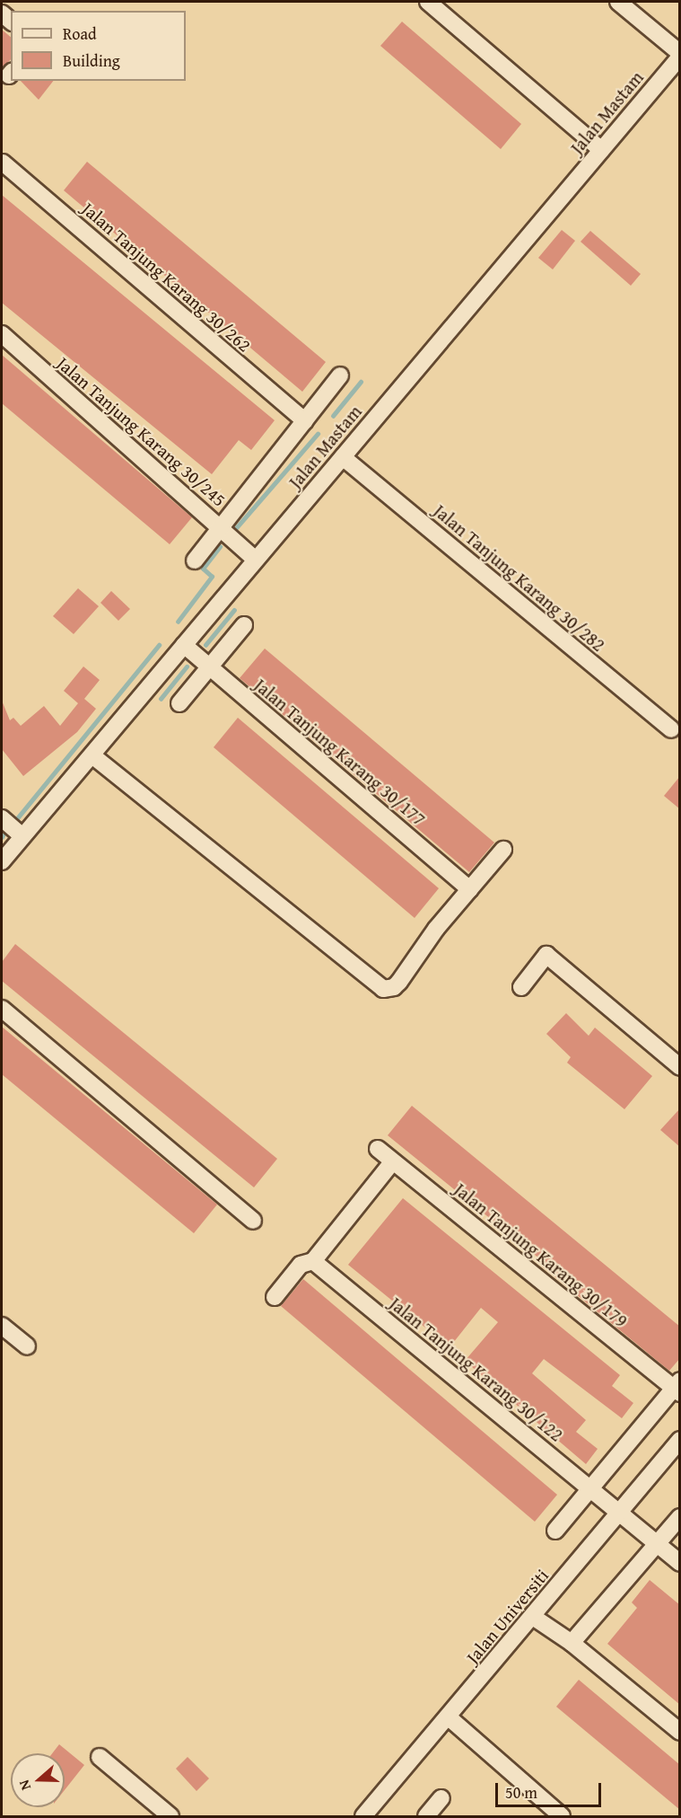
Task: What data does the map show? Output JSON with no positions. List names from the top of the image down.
{
  "streets": {
    "street": [
      "Jalan Mastam",
      "Jalan Tanjung Karang 30/262",
      "Jalan Tanjung Karang 30/245",
      "Jalan Tanjung Karang 30/282",
      "Jalan Tanjung Karang 30/177",
      "Jalan Tanjung Karang 30/179",
      "Jalan Tanjung Karang 30/122",
      "Jalan Universiti"
    ]
  },
  "crossings": [
    ["Jalan Mastam", "Jalan Tanjung Karang 30/245"],
    ["Jalan Mastam", "Jalan Tanjung Karang 30/282"],
    ["Jalan Mastam", "Jalan Tanjung Karang 30/177"],
    ["Jalan Tanjung Karang 30/122", "Jalan Universiti"]
  ],
  "legend": ["Road", "Building"],
  "scale_bar": "50 m",
  "north": "left"
}
